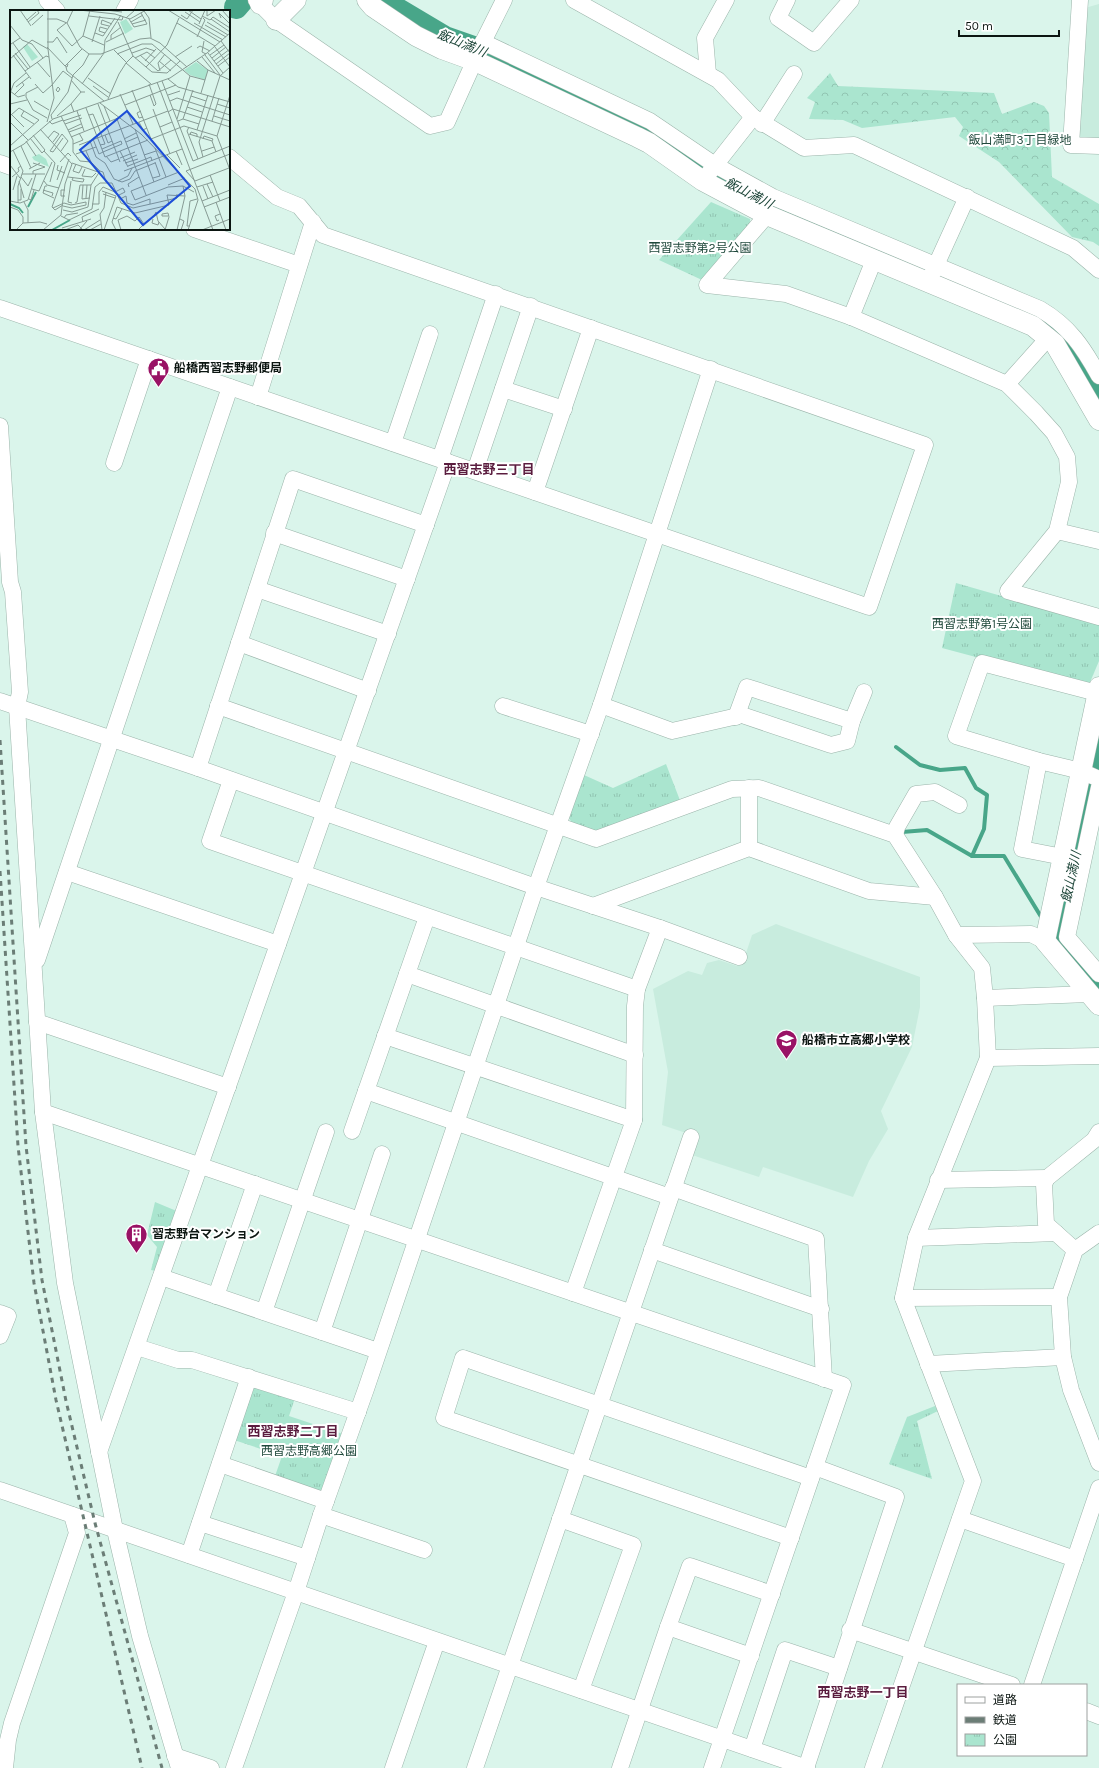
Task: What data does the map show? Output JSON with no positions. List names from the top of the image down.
{
  "districts": ["西習志野三丁目", "西習志野二丁目", "西習志野一丁目"],
  "water": ["飯山満川"],
  "parks": [
    "飯山満町3丁目緑地",
    "西習志野第2号公園",
    "西習志野第1号公園",
    "西習志野高郷公園"
  ],
  "places": {
    "public building": ["船橋西習志野郵便局"],
    "school or university": ["船橋市立高郷小学校"],
    "building": ["習志野台マンション"]
  },
  "legend": ["道路", "鉄道", "公園"],
  "scale_bar": "50 m"
}
